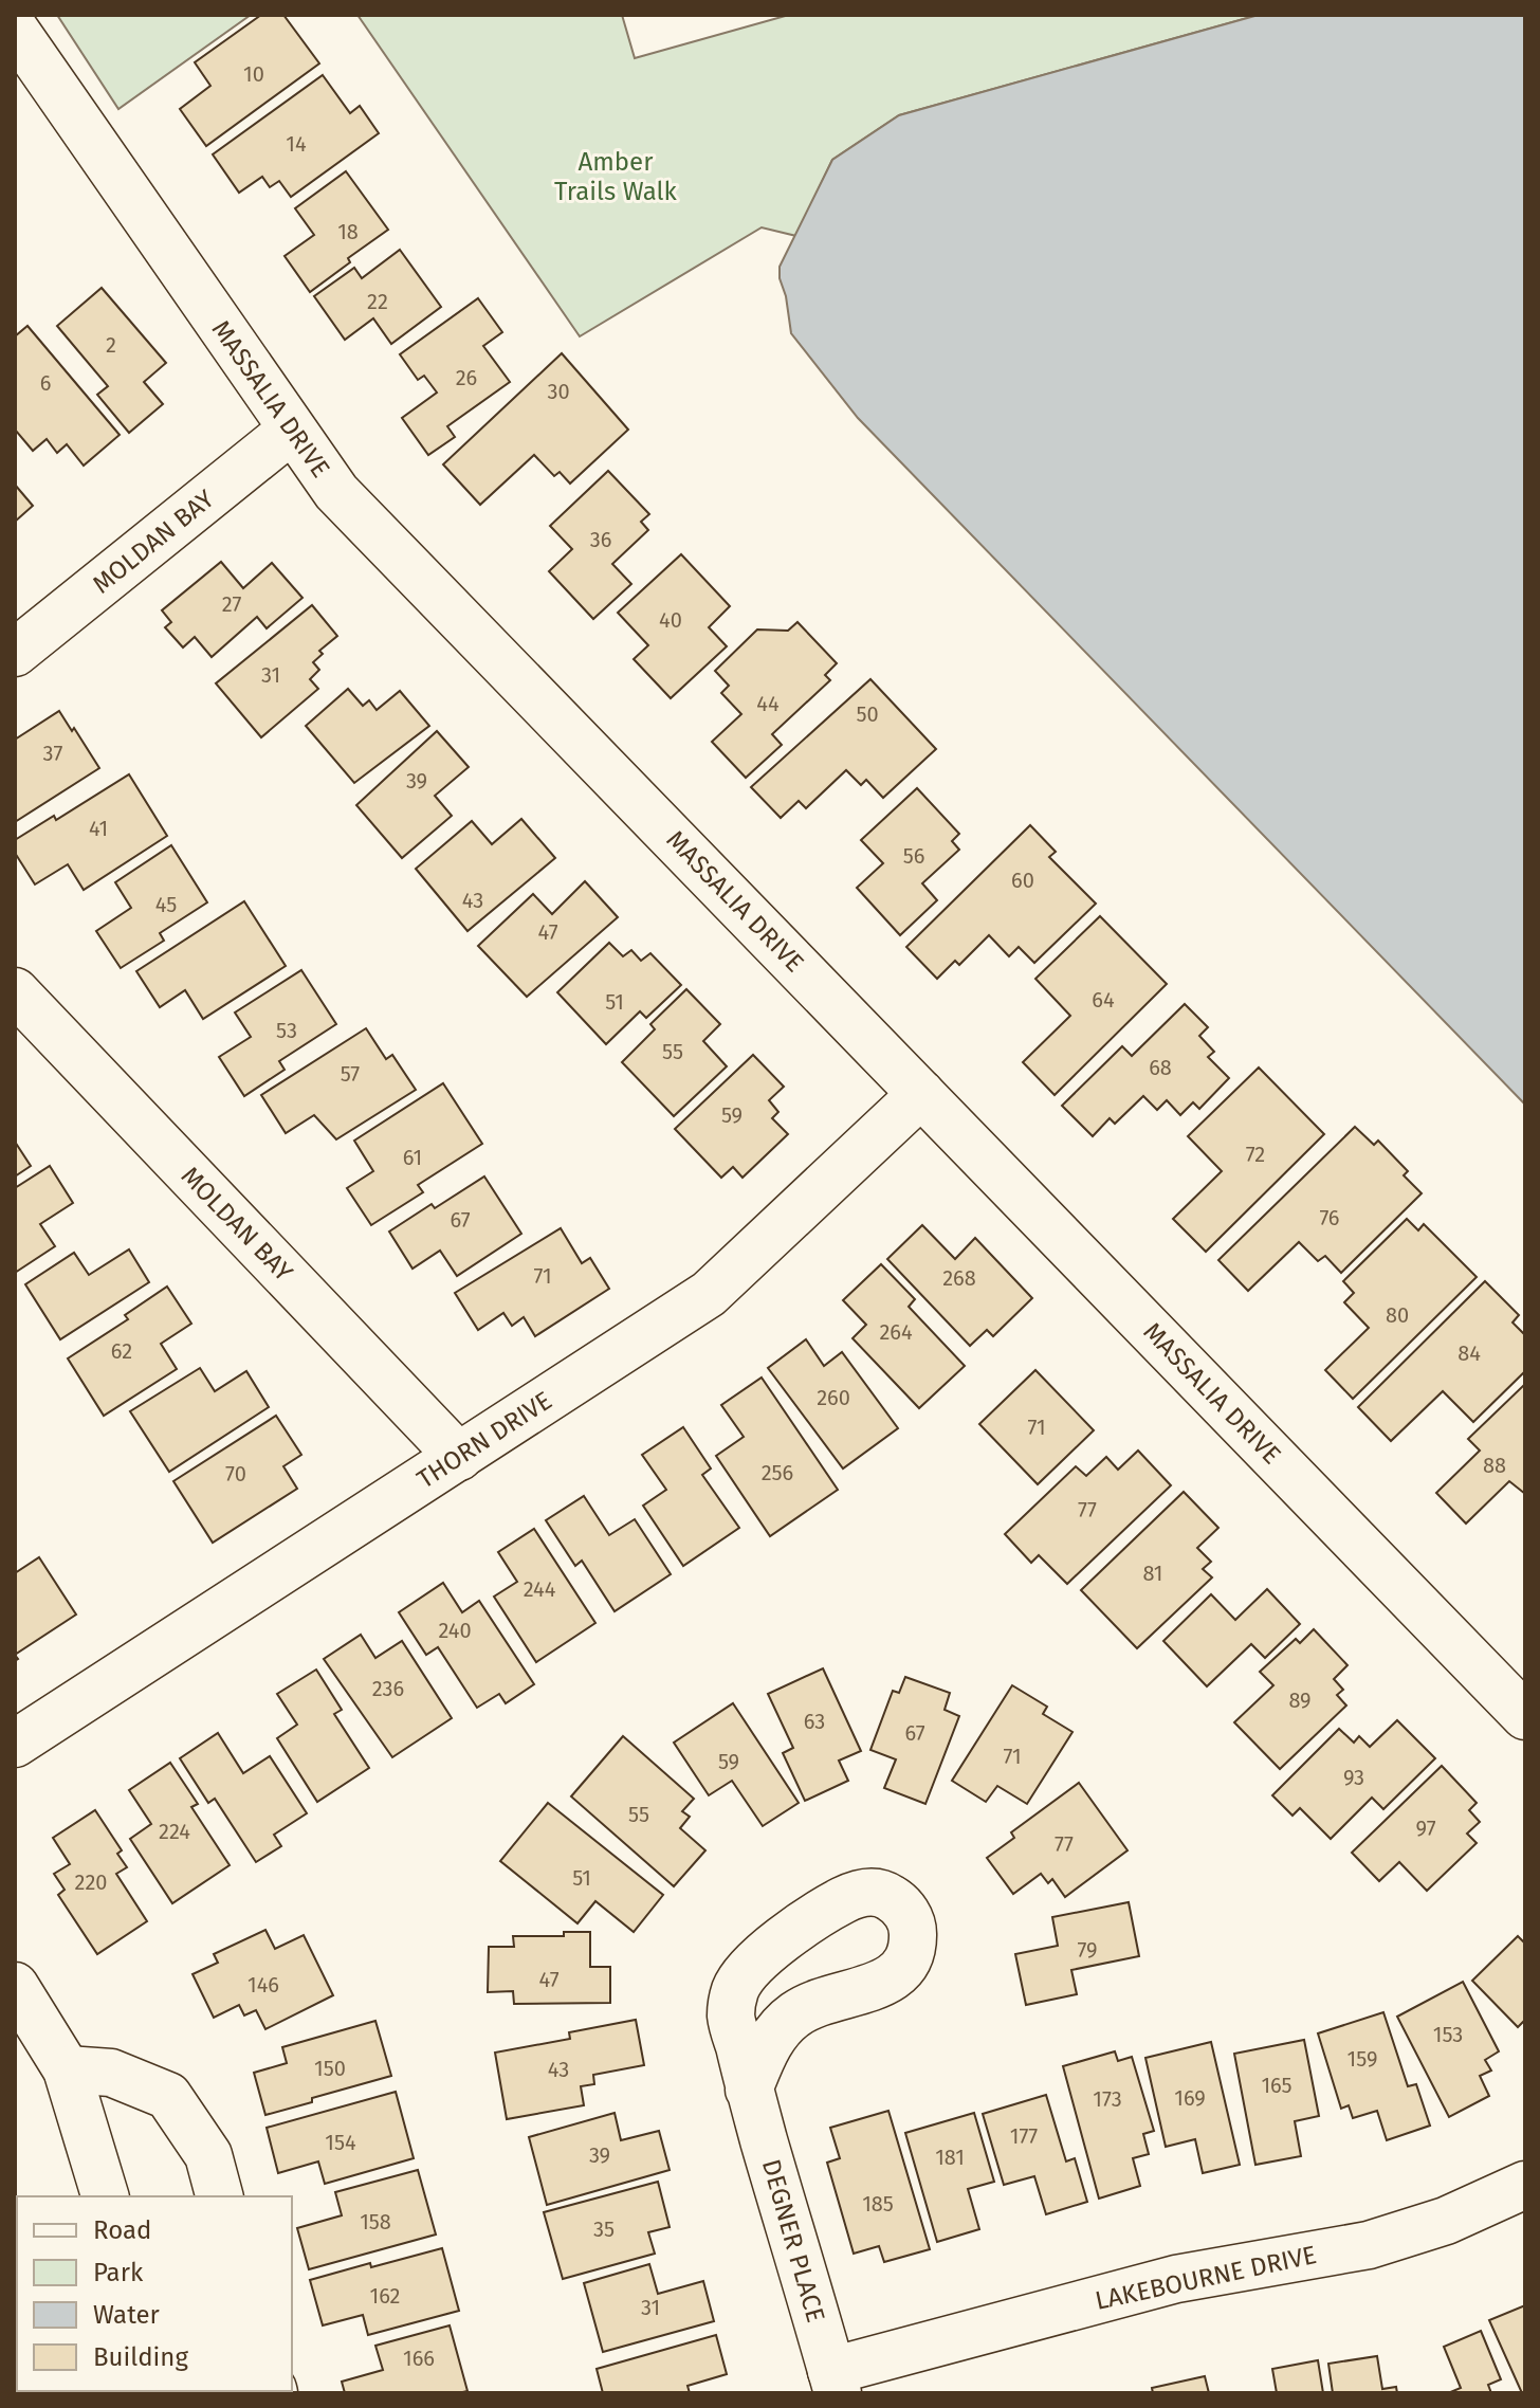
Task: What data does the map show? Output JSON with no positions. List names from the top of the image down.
{
  "streets": {
    "street": [
      "MASSALIA DRIVE",
      "MOLDAN BAY",
      "THORN DRIVE",
      "DEGNER PLACE",
      "LAKEBOURNE DRIVE"
    ]
  },
  "crossings": [
    ["MASSALIA DRIVE", "MOLDAN BAY"],
    ["MASSALIA DRIVE", "THORN DRIVE"],
    ["MOLDAN BAY", "THORN DRIVE"],
    ["DEGNER PLACE", "LAKEBOURNE DRIVE"]
  ],
  "parks": ["Amber Trails Walk"],
  "house_numbers": [
    "10",
    "14",
    "18",
    "22",
    "2",
    "26",
    "6",
    "30",
    "36",
    "27",
    "40",
    "31",
    "44",
    "50",
    "37",
    "39",
    "41",
    "56",
    "60",
    "43",
    "45",
    "47",
    "64",
    "51",
    "53",
    "55",
    "68",
    "57",
    "59",
    "72",
    "61",
    "76",
    "67",
    "71",
    "268",
    "80",
    "264",
    "62",
    "84",
    "260",
    "71",
    "88",
    "256",
    "70",
    "77",
    "81",
    "244",
    "240",
    "236",
    "89",
    "63",
    "67",
    "71",
    "59",
    "93",
    "55",
    "97",
    "224",
    "77",
    "51",
    "220",
    "79",
    "47",
    "146",
    "153",
    "159",
    "150",
    "43",
    "165",
    "169",
    "173",
    "177",
    "154",
    "39",
    "181",
    "185",
    "158",
    "35",
    "162",
    "31",
    "166"
  ],
  "legend": [
    "Road",
    "Park",
    "Water",
    "Building"
  ]
}
